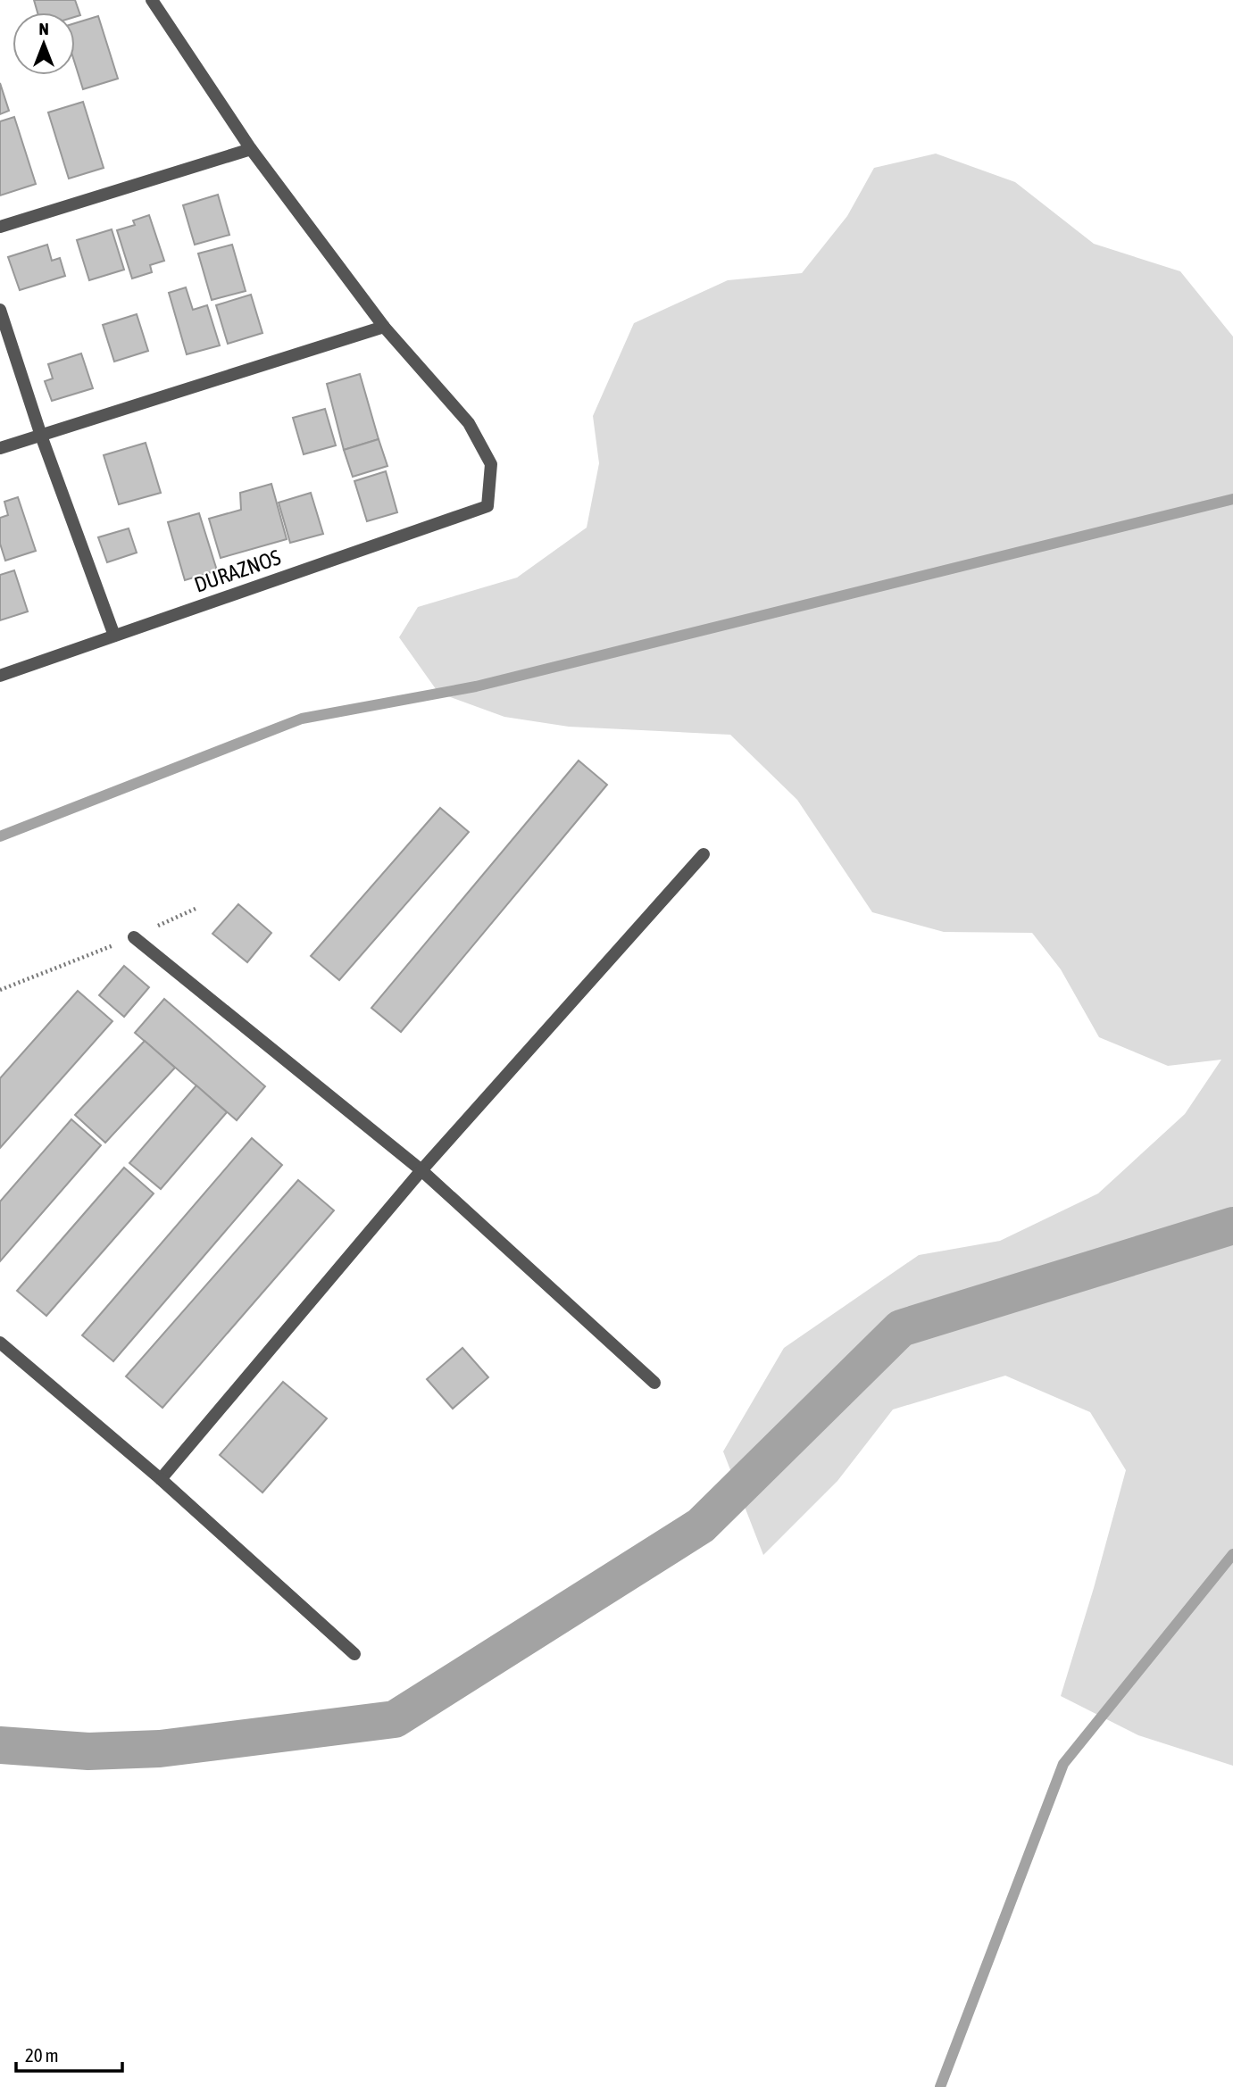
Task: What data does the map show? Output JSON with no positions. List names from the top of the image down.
{
  "streets": {
    "street": ["DURAZNOS"]
  },
  "scale_bar": "20 m",
  "north": "top"
}
